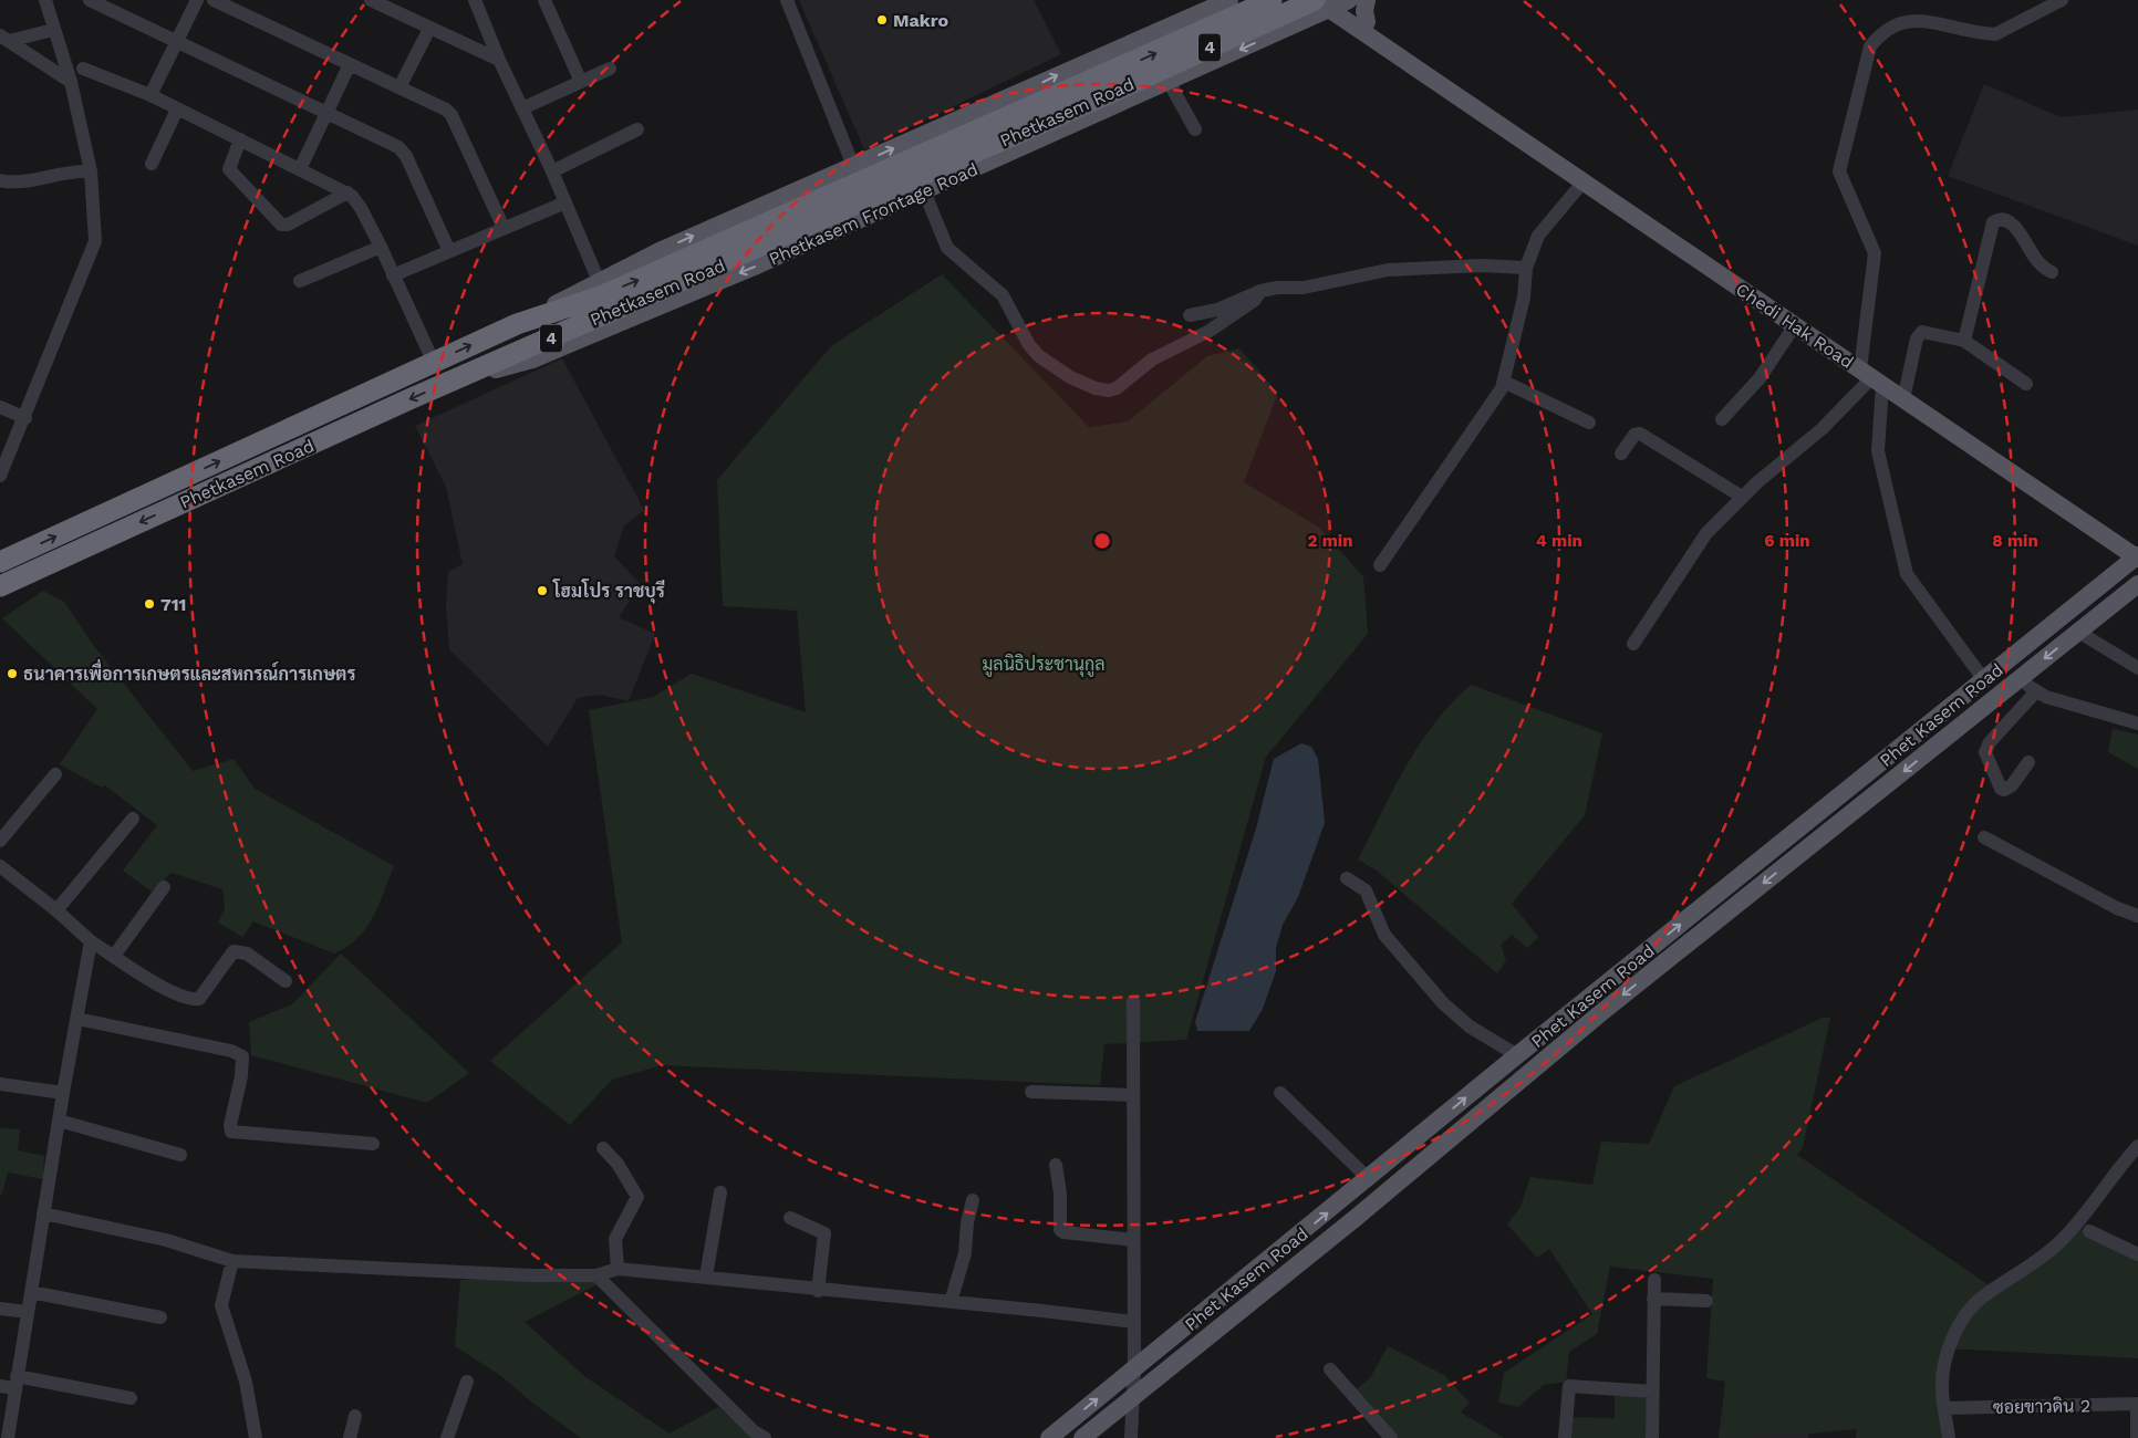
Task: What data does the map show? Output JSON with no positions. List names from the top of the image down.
{
  "streets": {
    "highway": ["4", "Phetkasem Road"],
    "main road": ["Phetkasem Frontage Road", "Chedi Hak Road", "Phet Kasem Road"],
    "street": ["ซอยขาวดิน 2"]
  },
  "crossings": [
    ["4", "Phetkasem Road"],
    ["Phetkasem Road", "Phetkasem Frontage Road"],
    ["Phetkasem Road", "Chedi Hak Road"],
    ["Phetkasem Frontage Road", "Chedi Hak Road"],
    ["Chedi Hak Road", "Phet Kasem Road"]
  ],
  "parks": ["มูลนิธิประชานุกูล"],
  "places": [
    "Makro",
    "โฮมโปร ราชบุรี",
    "711",
    "ธนาคารเพื่อการเกษตรและสหกรณ์การเกษตร"
  ],
  "rings": [
    "2 min",
    "4 min",
    "6 min",
    "8 min"
  ]
}
